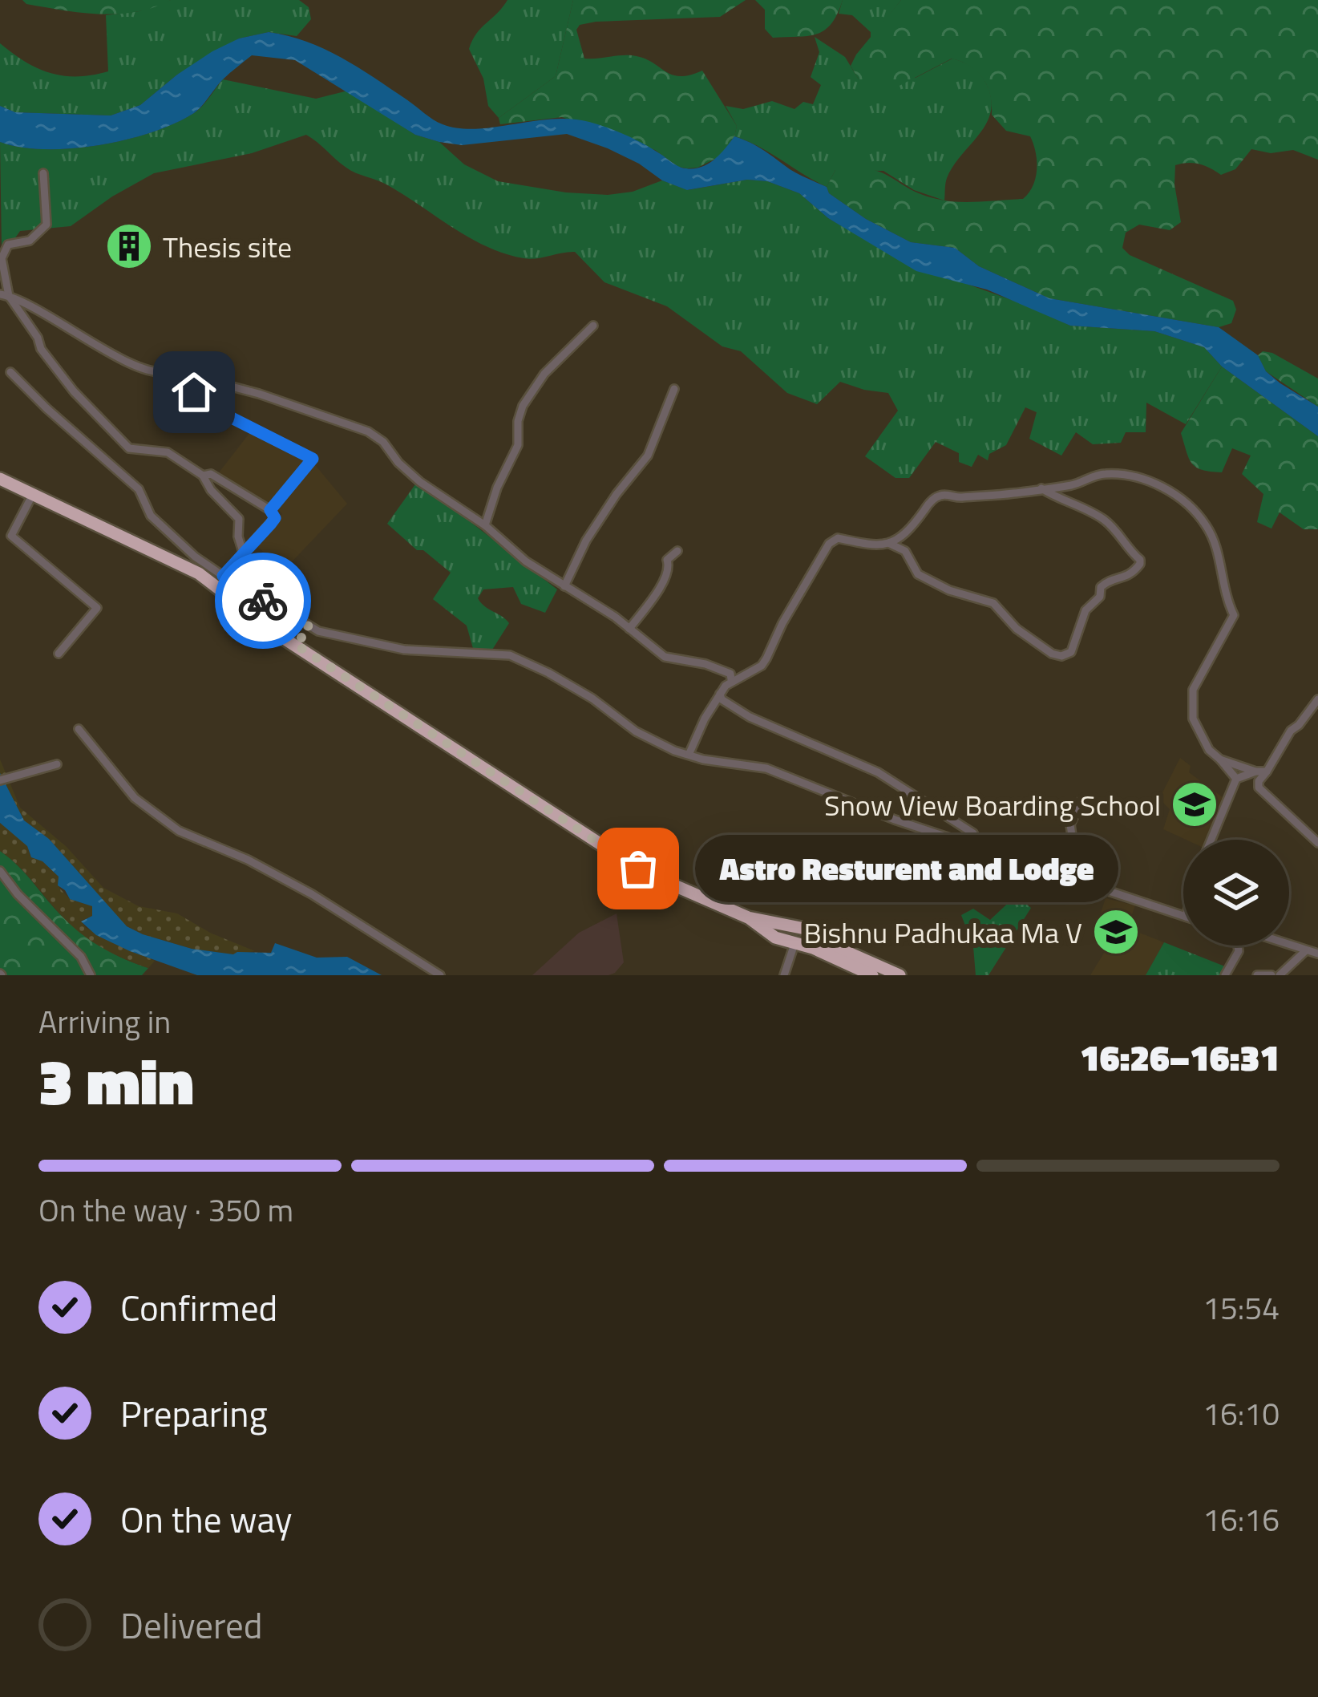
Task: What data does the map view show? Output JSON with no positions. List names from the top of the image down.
{
  "places": {
    "building": ["Thesis site"],
    "school or university": ["Snow View Boarding School", "Bishnu Padhukaa Ma V"],
    "other": ["Astro Resturent and Lodge"]
  },
  "page": {
    "bubble": "Astro Resturent and Lodge",
    "heading": ["3 min", "Arriving in", "16:26–16:31"],
    "bar": "On the way · 350 m",
    "list": [
      ["Confirmed", "15:54"],
      ["Preparing", "16:10"],
      ["On the way", "16:16"],
      "Delivered"
    ]
  }
}
